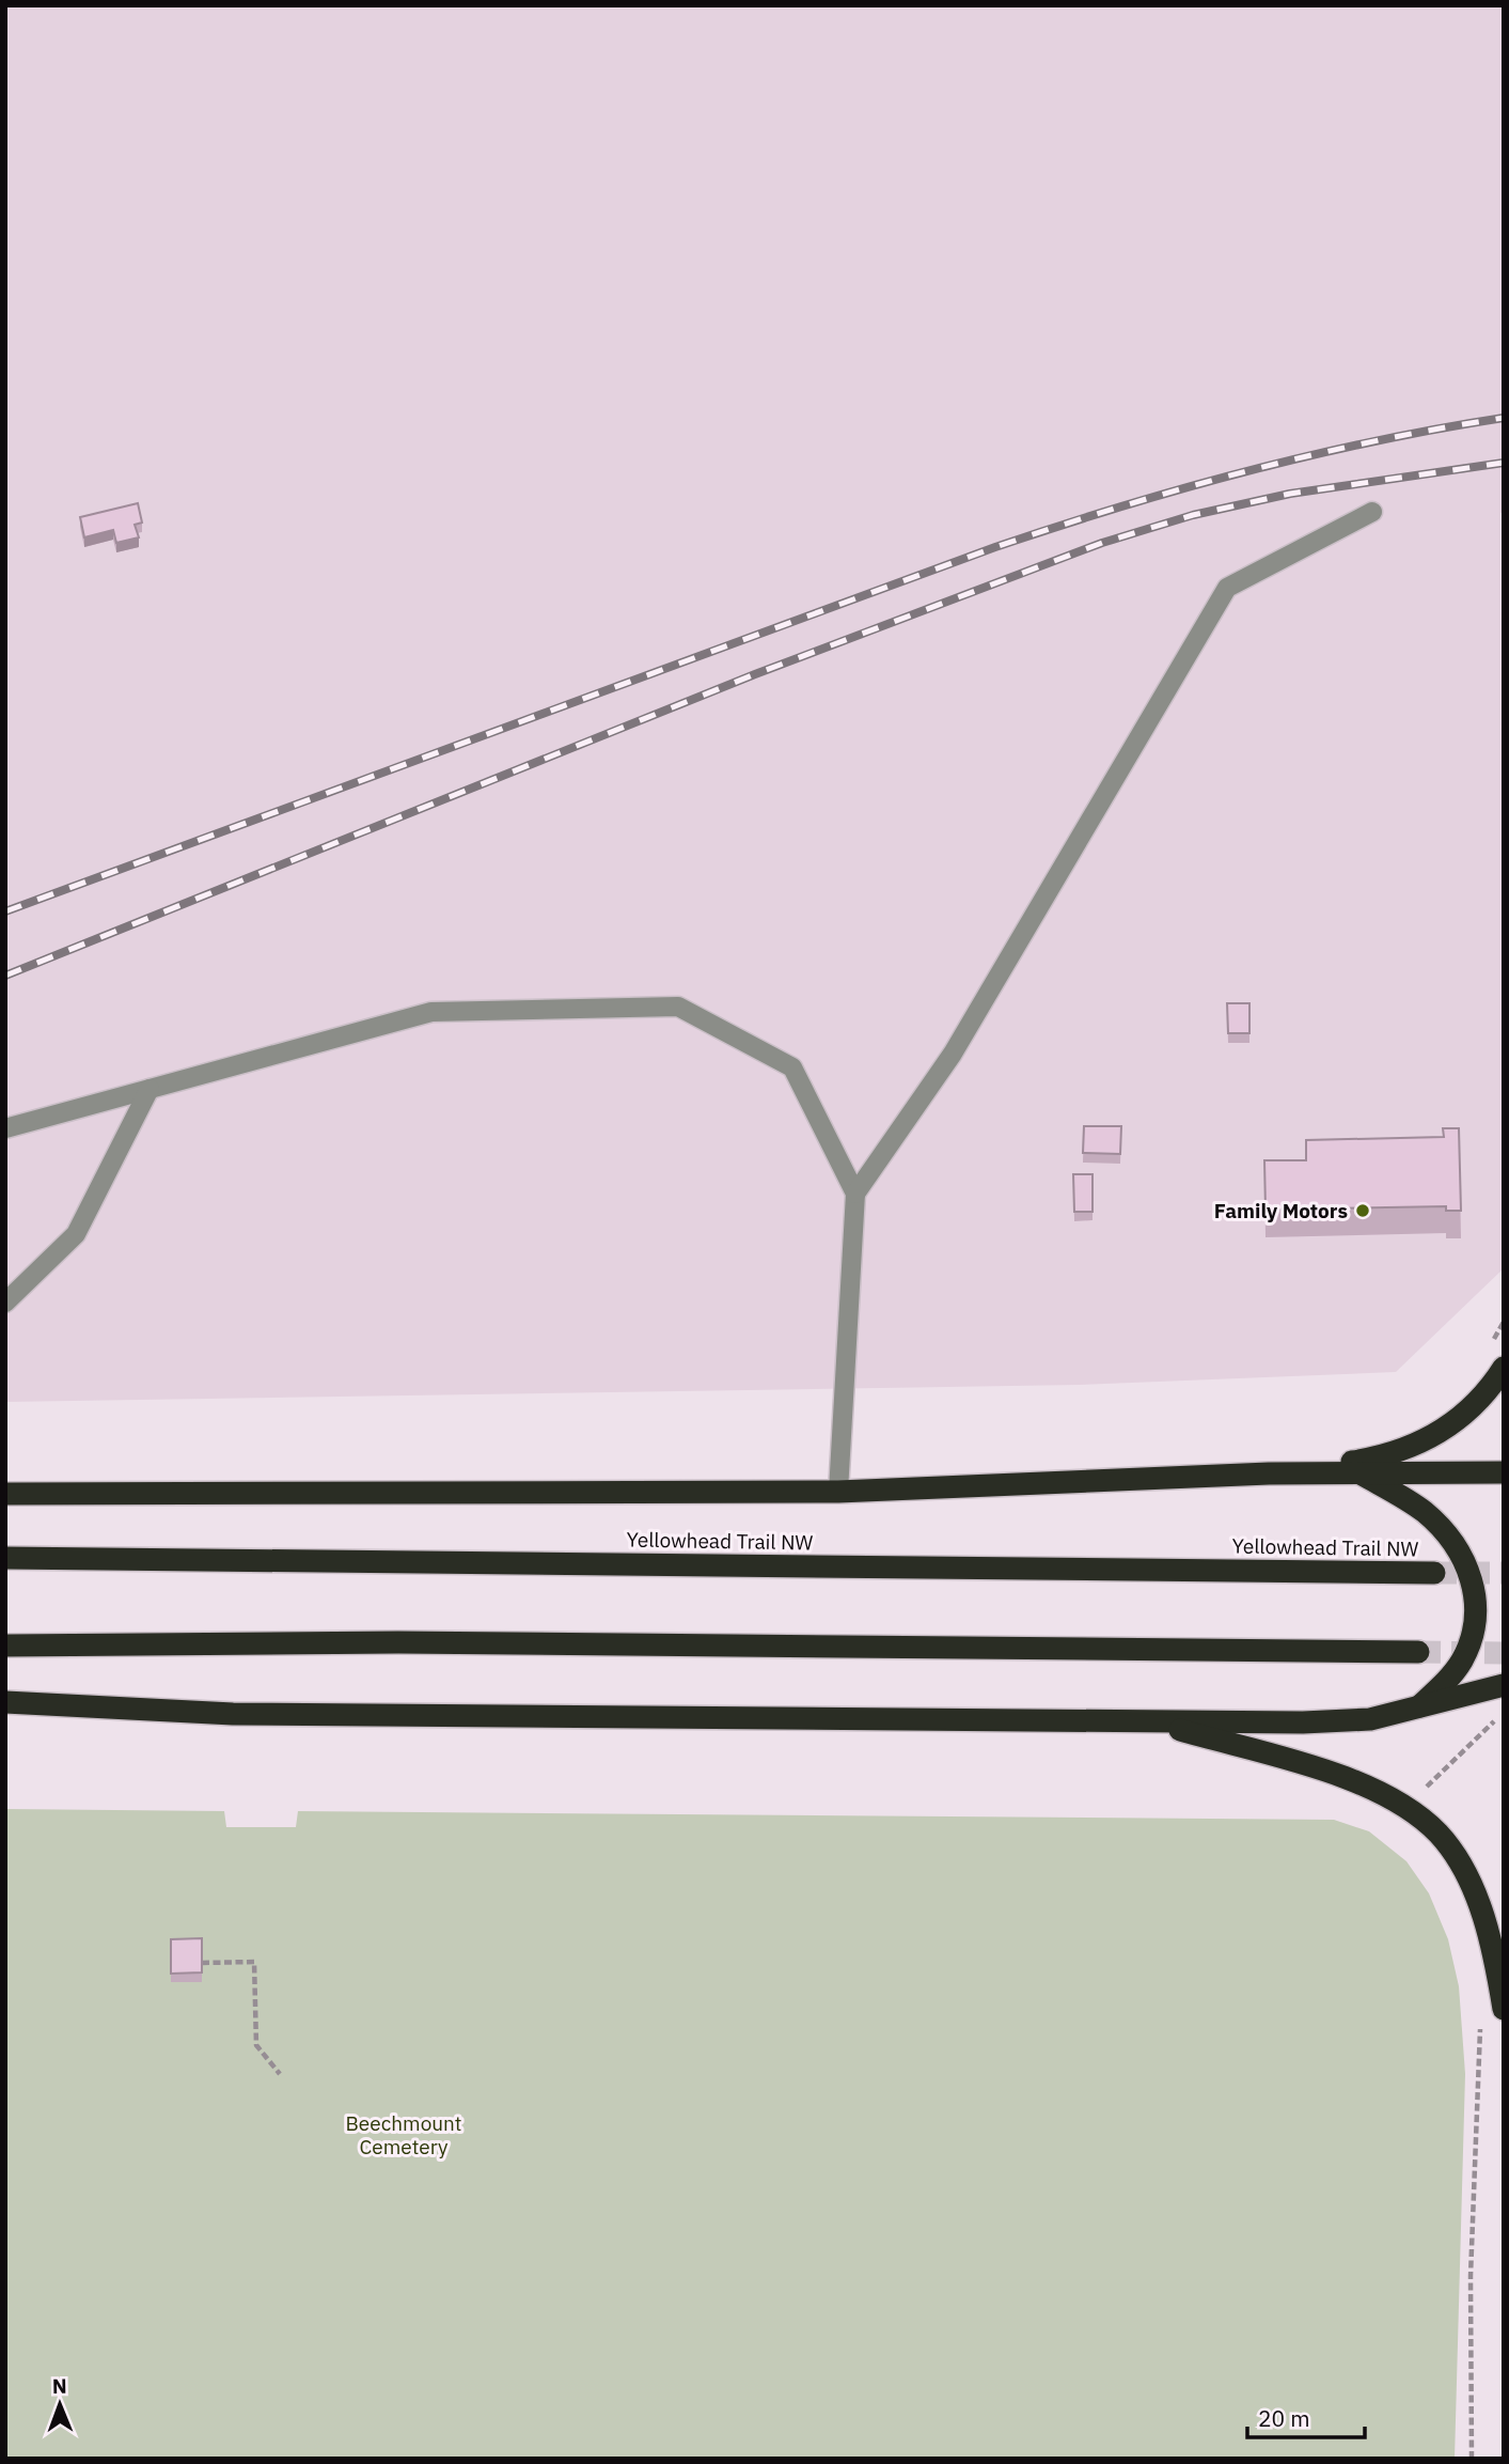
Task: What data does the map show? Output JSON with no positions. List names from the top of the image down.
{
  "streets": {
    "highway": ["Yellowhead Trail NW"]
  },
  "parks": ["Beechmount Cemetery"],
  "places": ["Family Motors"],
  "scale_bar": "20 m",
  "north": "top"
}
